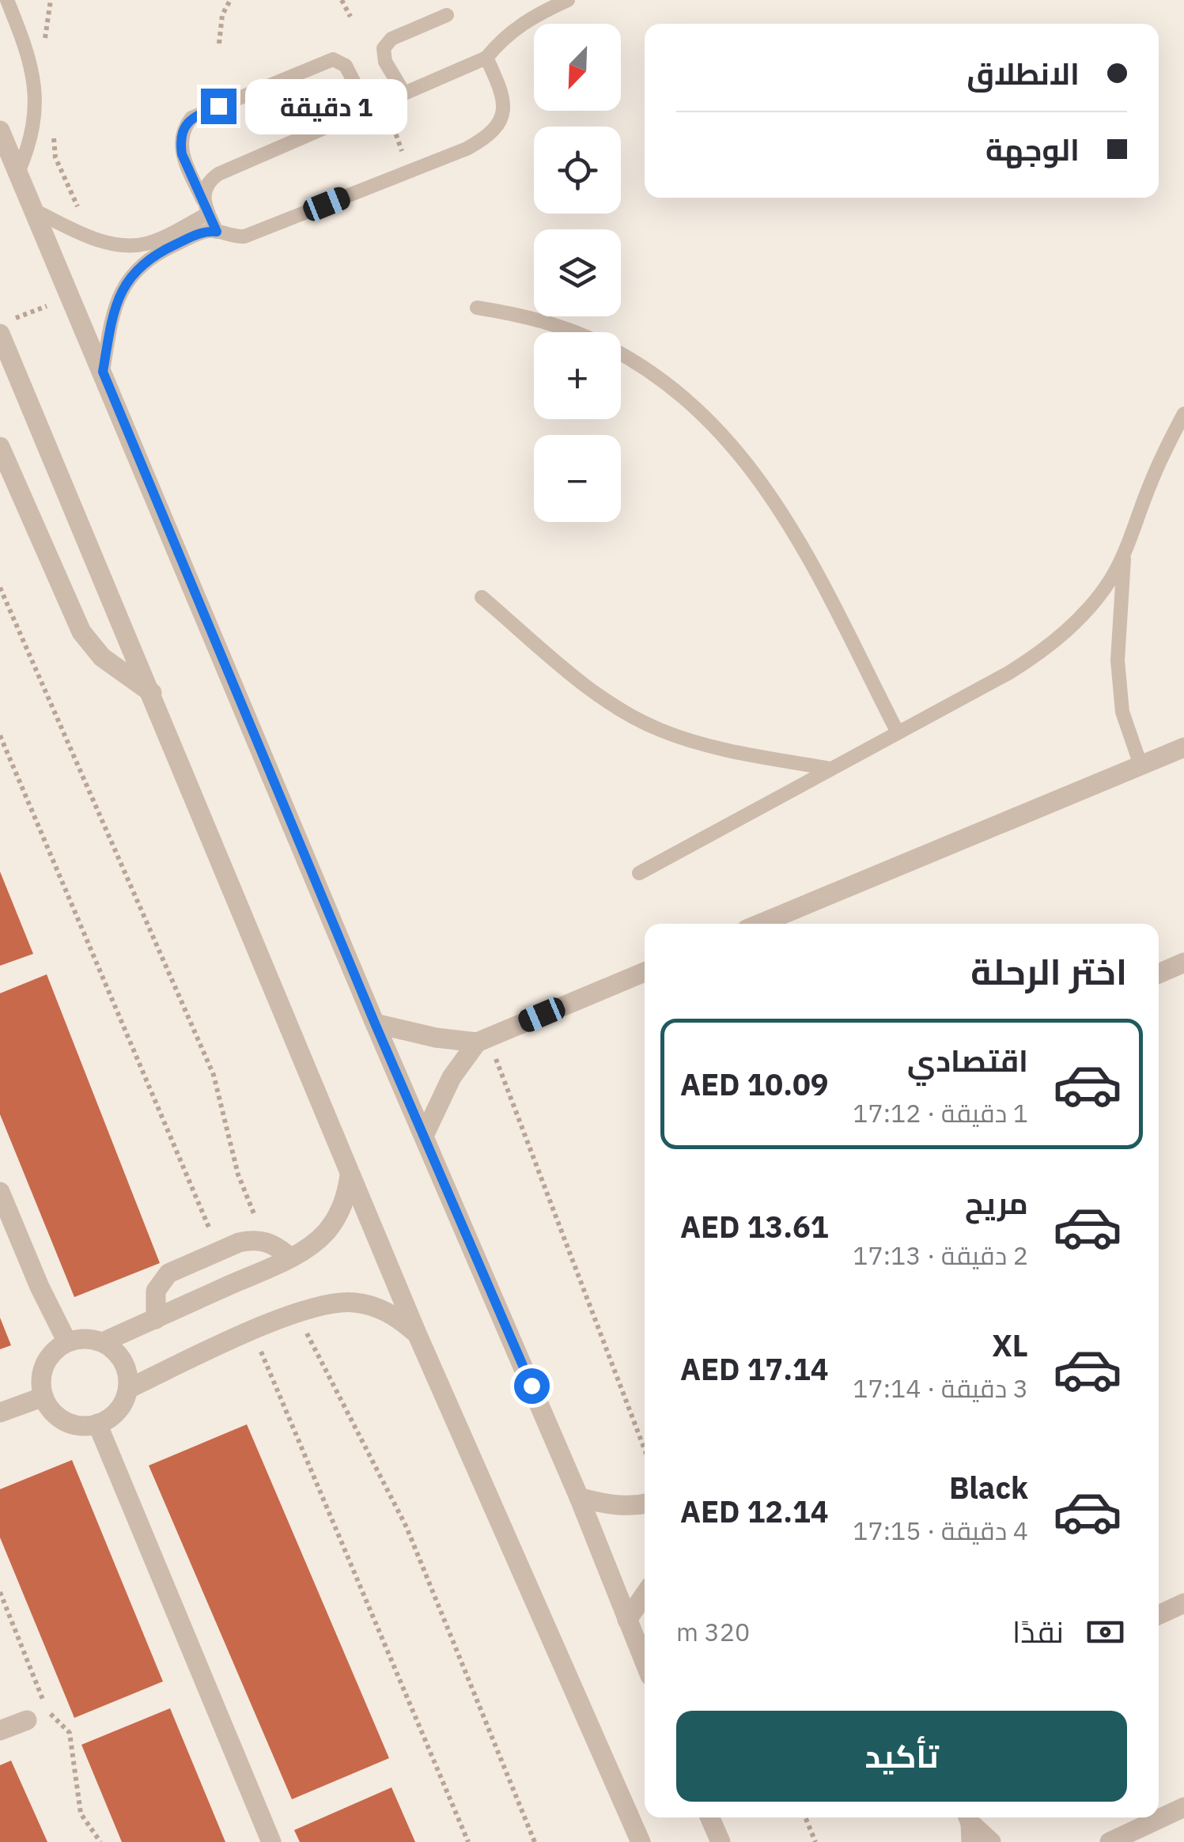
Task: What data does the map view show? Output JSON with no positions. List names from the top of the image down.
{
  "north": "bottom left",
  "page": {
    "map_buttons": ["+", "−"],
    "banner": ["الانطلاق", "الوجهة"],
    "bubble": "1 دقيقة",
    "heading": "اختر الرحلة",
    "list": [
      {
        "name": "اقتصادي",
        "note": "1 دقيقة · 17:12",
        "value": "AED 10.09"
      },
      {
        "name": "مريح",
        "note": "2 دقيقة · 17:13",
        "value": "AED 13.61"
      },
      {
        "name": "XL",
        "note": "3 دقيقة · 17:14",
        "value": "AED 17.14"
      },
      {
        "name": "Black",
        "note": "4 دقيقة · 17:15",
        "value": "AED 12.14"
      }
    ],
    "pay": ["نقدًا", "320 m"],
    "buttons": "تأكيد"
  }
}
